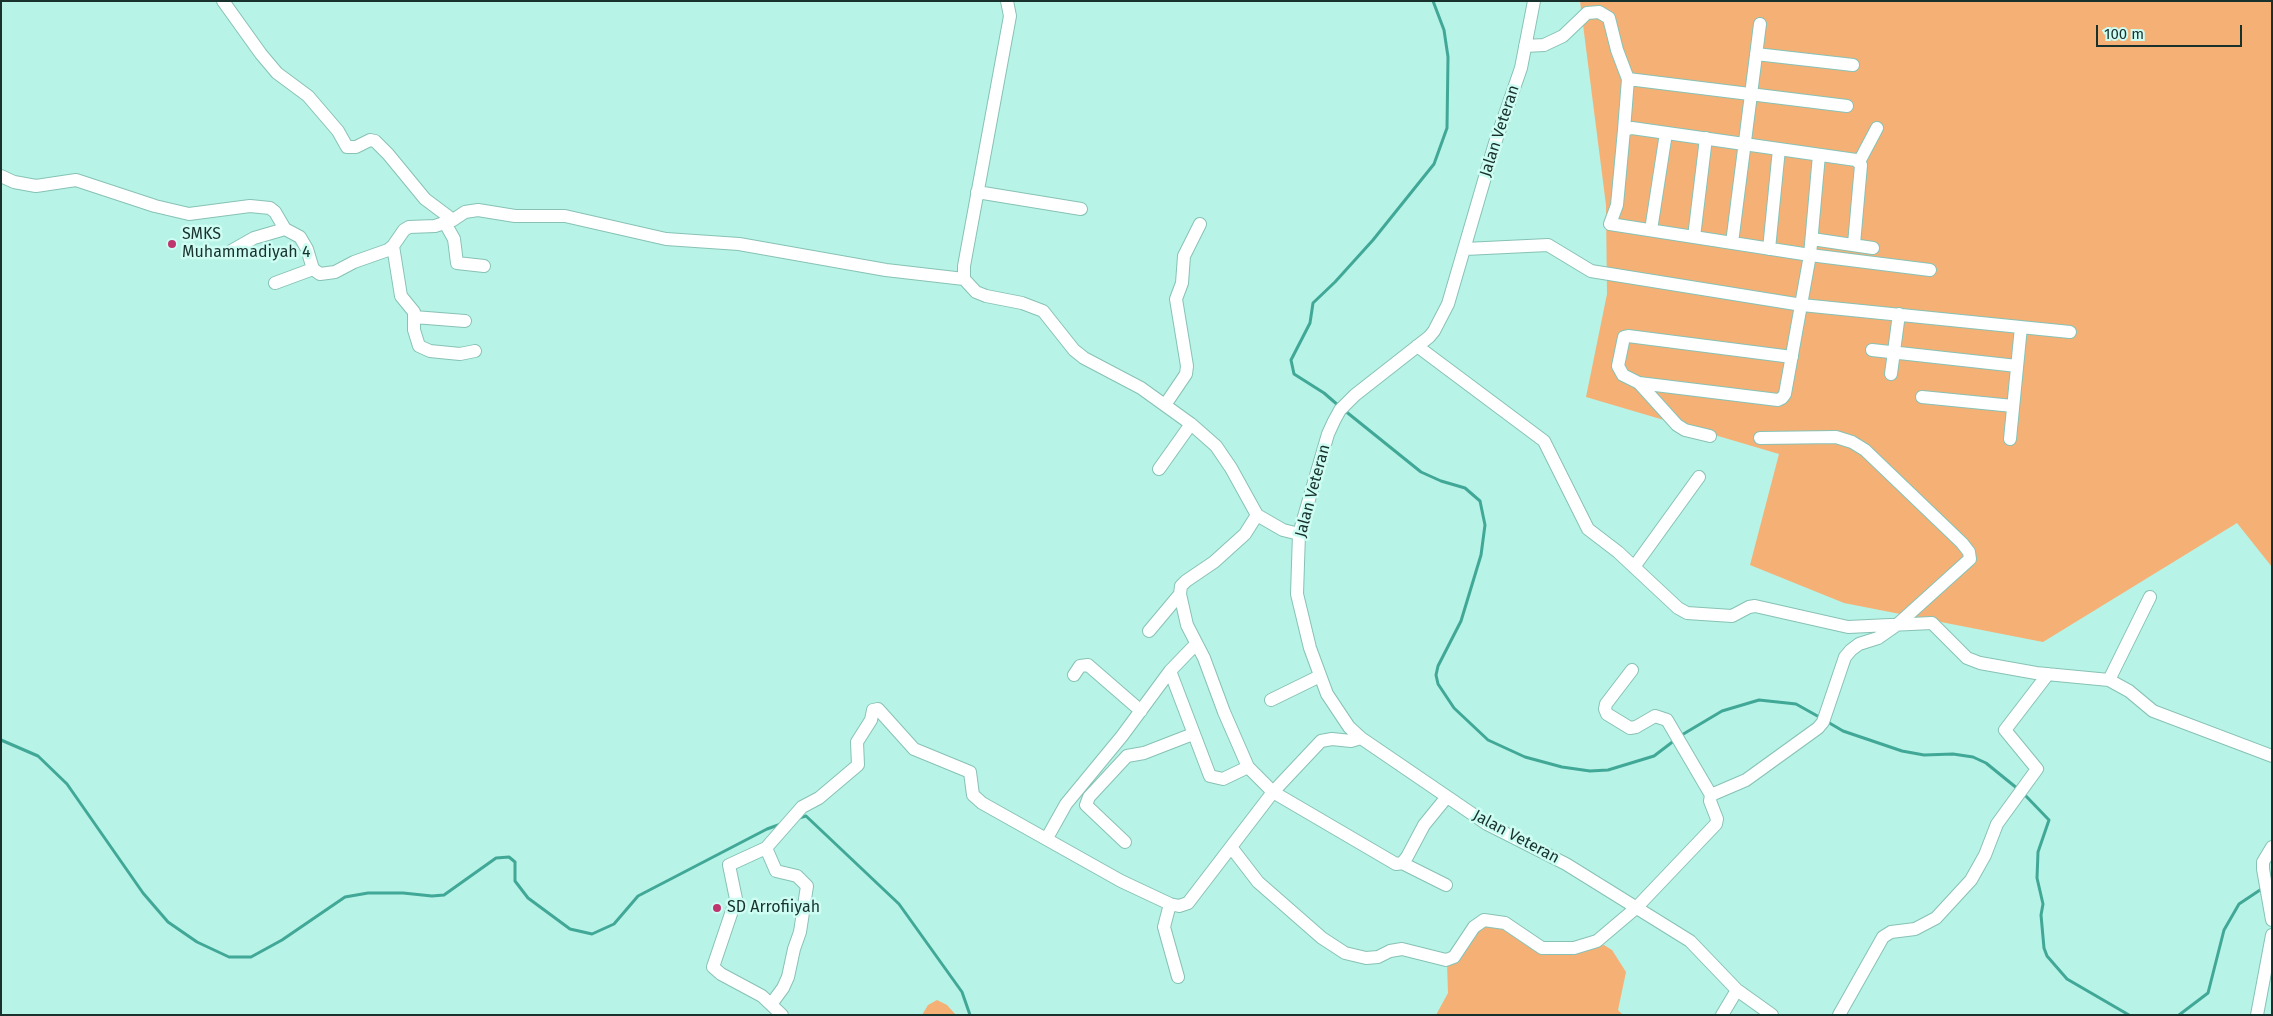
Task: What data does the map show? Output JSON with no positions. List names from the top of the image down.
{
  "streets": {
    "street": ["Jalan Veteran"]
  },
  "places": ["SMKS Muhammadiyah 4", "SD Arrofiiyah"],
  "scale_bar": "100 m"
}
